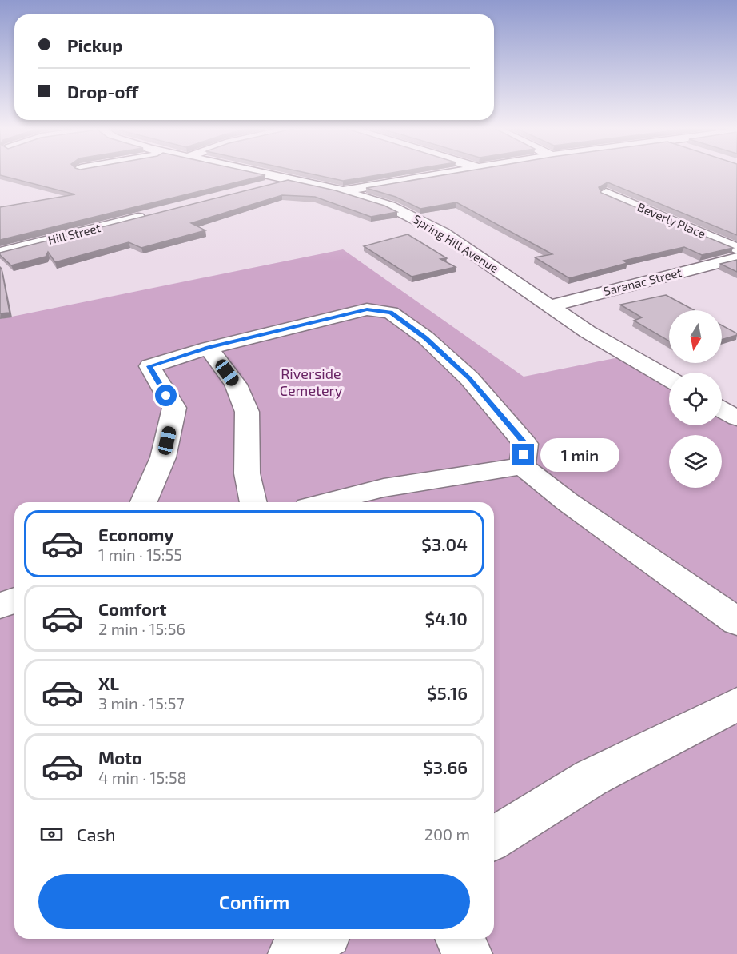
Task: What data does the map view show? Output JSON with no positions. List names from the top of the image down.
{
  "streets": {
    "street": [
      "Beverly Place",
      "Hill Street",
      "Spring Hill Avenue",
      "Saranac Street"
    ]
  },
  "crossings": [
    ["Spring Hill Avenue", "Saranac Street"]
  ],
  "parks": ["Riverside Cemetery"],
  "north": "bottom",
  "page": {
    "banner": ["Pickup", "Drop-off"],
    "bubble": "1 min",
    "list": [
      {
        "name": "Economy",
        "note": "1 min · 15:55",
        "value": "$3.04"
      },
      {
        "name": "Comfort",
        "note": "2 min · 15:56",
        "value": "$4.10"
      },
      {
        "name": "XL",
        "note": "3 min · 15:57",
        "value": "$5.16"
      },
      {
        "name": "Moto",
        "note": "4 min · 15:58",
        "value": "$3.66"
      }
    ],
    "pay": ["Cash", "200 m"],
    "buttons": "Confirm"
  }
}
